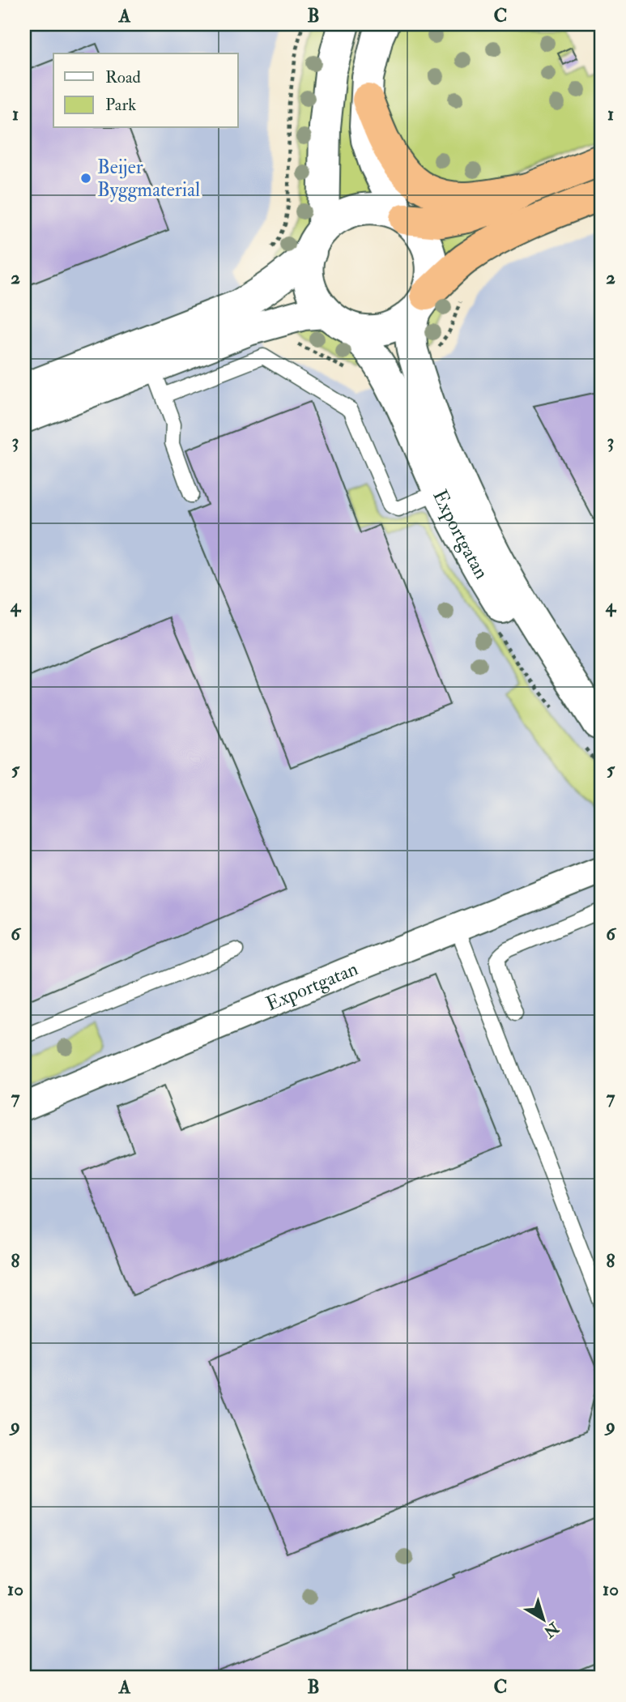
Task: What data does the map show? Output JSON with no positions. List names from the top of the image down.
{
  "streets": {
    "street": ["Exportgatan"]
  },
  "places": ["Beijer Byggmaterial"],
  "legend": ["Road", "Park"],
  "north": "bottom right",
  "grid": {
    "columns": ["A", "B", "C"],
    "rows": [
      "1",
      "2",
      "3",
      "4",
      "5",
      "6",
      "7",
      "8",
      "9",
      "10"
    ]
  }
}
